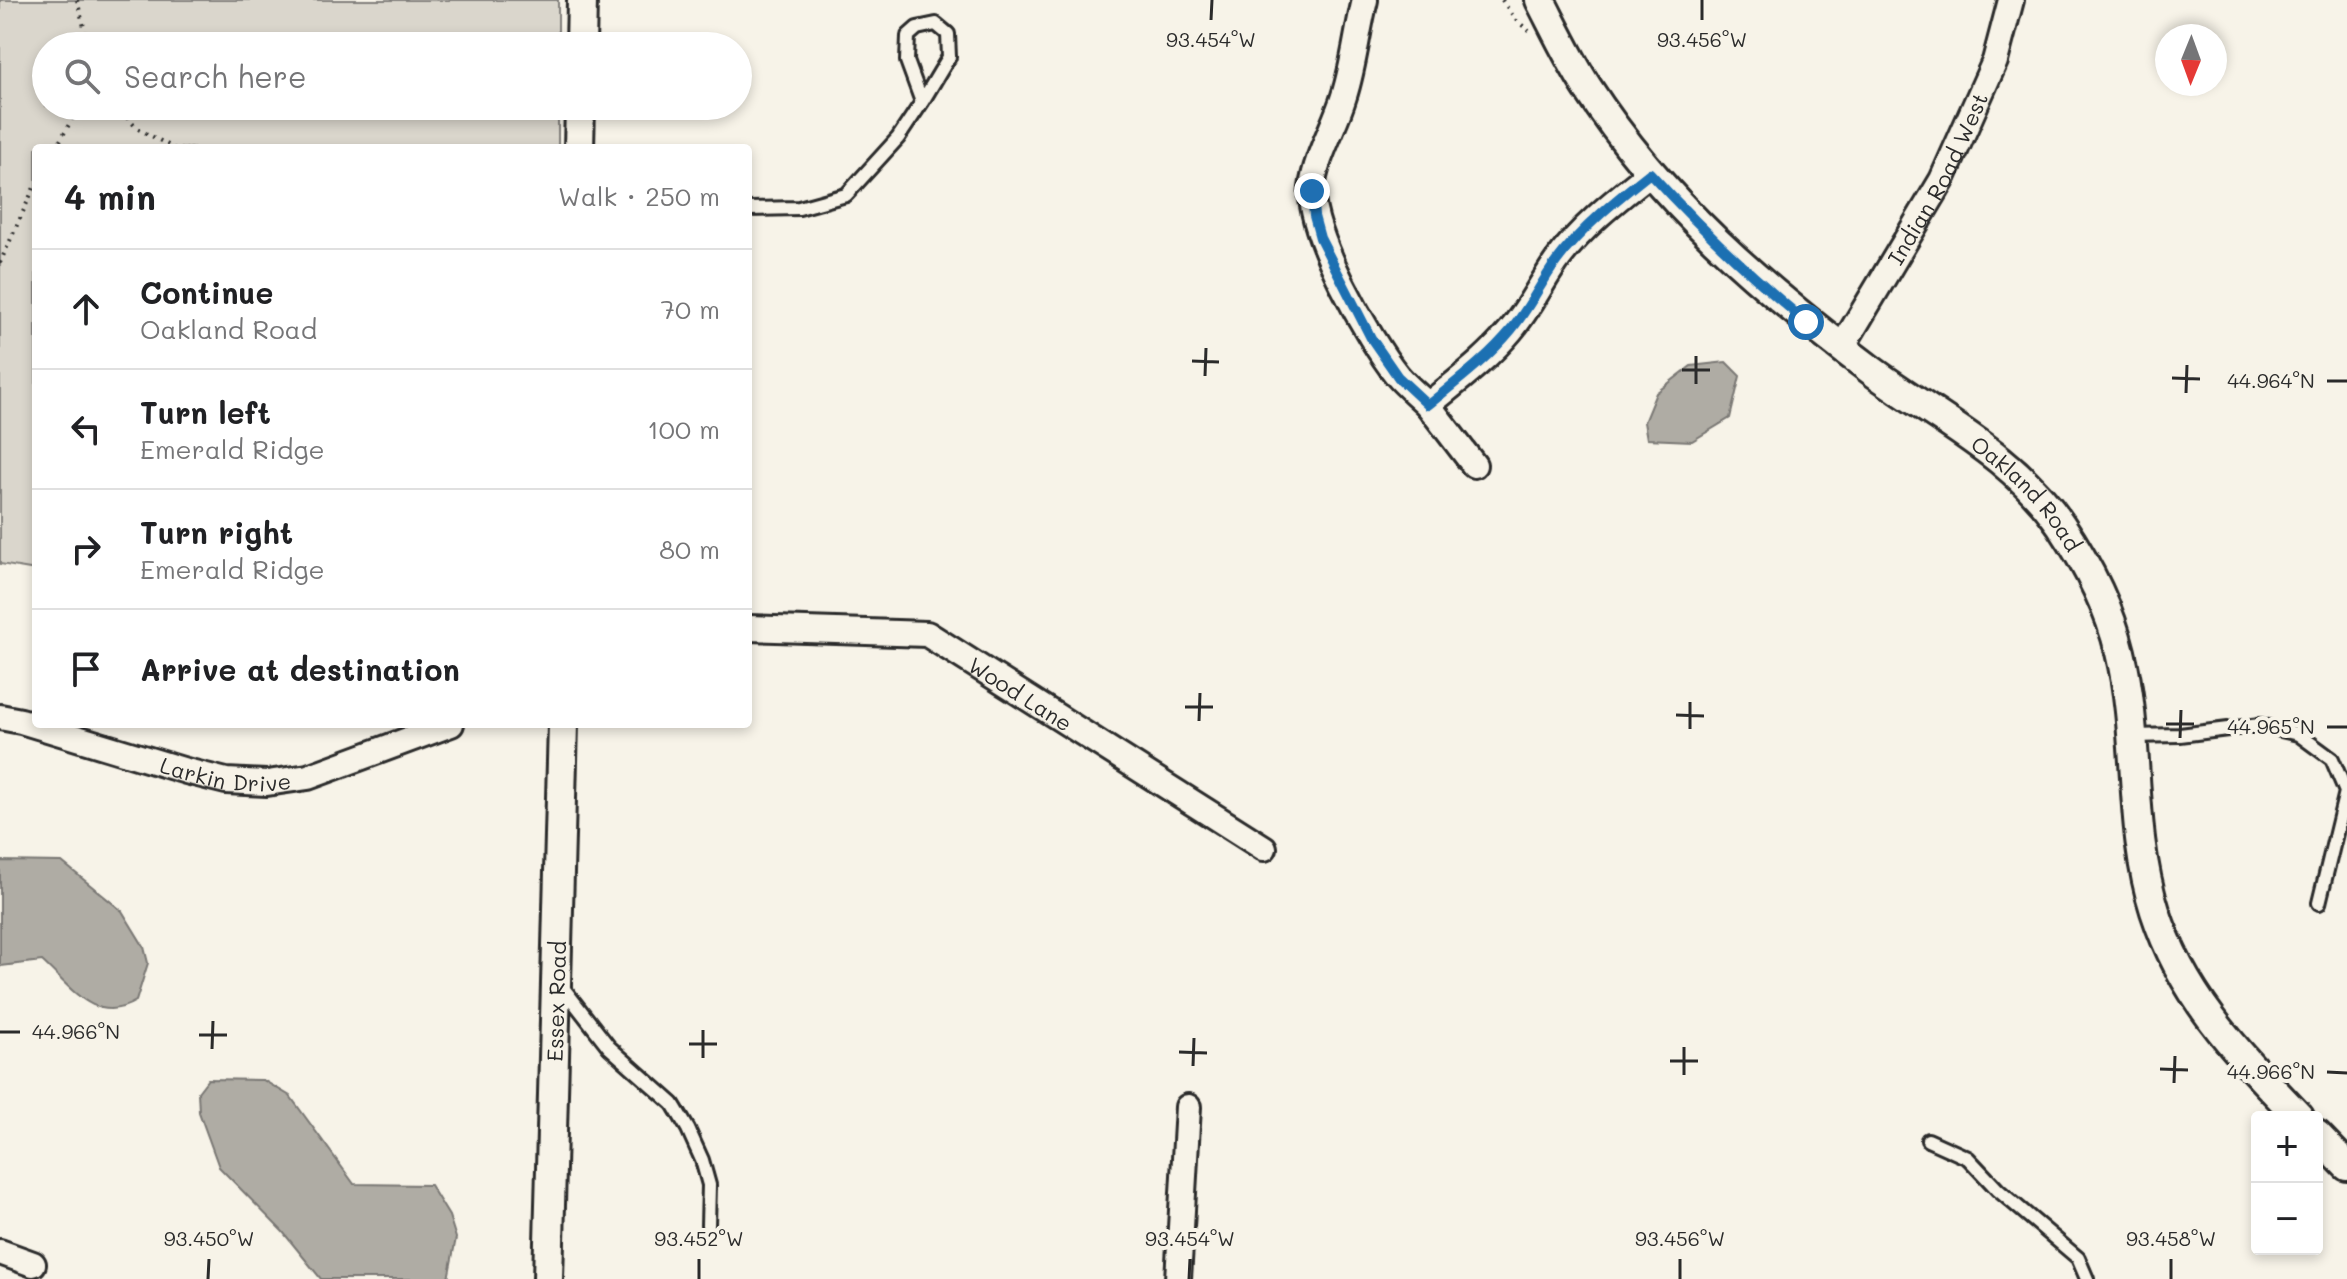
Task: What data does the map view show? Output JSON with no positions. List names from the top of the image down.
{
  "streets": {
    "street": [
      "Indian Road West",
      "Oakland Road",
      "Wood Lane",
      "Larkin Drive",
      "Essex Road"
    ]
  },
  "crossings": [
    ["Indian Road West", "Oakland Road"]
  ],
  "north": "bottom",
  "page": {
    "search": "Search here",
    "heading": ["4 min", "Walk · 250 m"],
    "list": [
      ["Continue", "Oakland Road", "70 m"],
      ["Turn left", "Emerald Ridge", "100 m"],
      ["Turn right", "Emerald Ridge", "80 m"],
      "Arrive at destination"
    ],
    "map_buttons": ["+", "−"]
  },
  "coordinates": [
    "93.454°W",
    "93.456°W",
    "44.964°N",
    "44.965°N",
    "44.966°N",
    "93.450°W",
    "93.452°W",
    "93.458°W"
  ]
}
